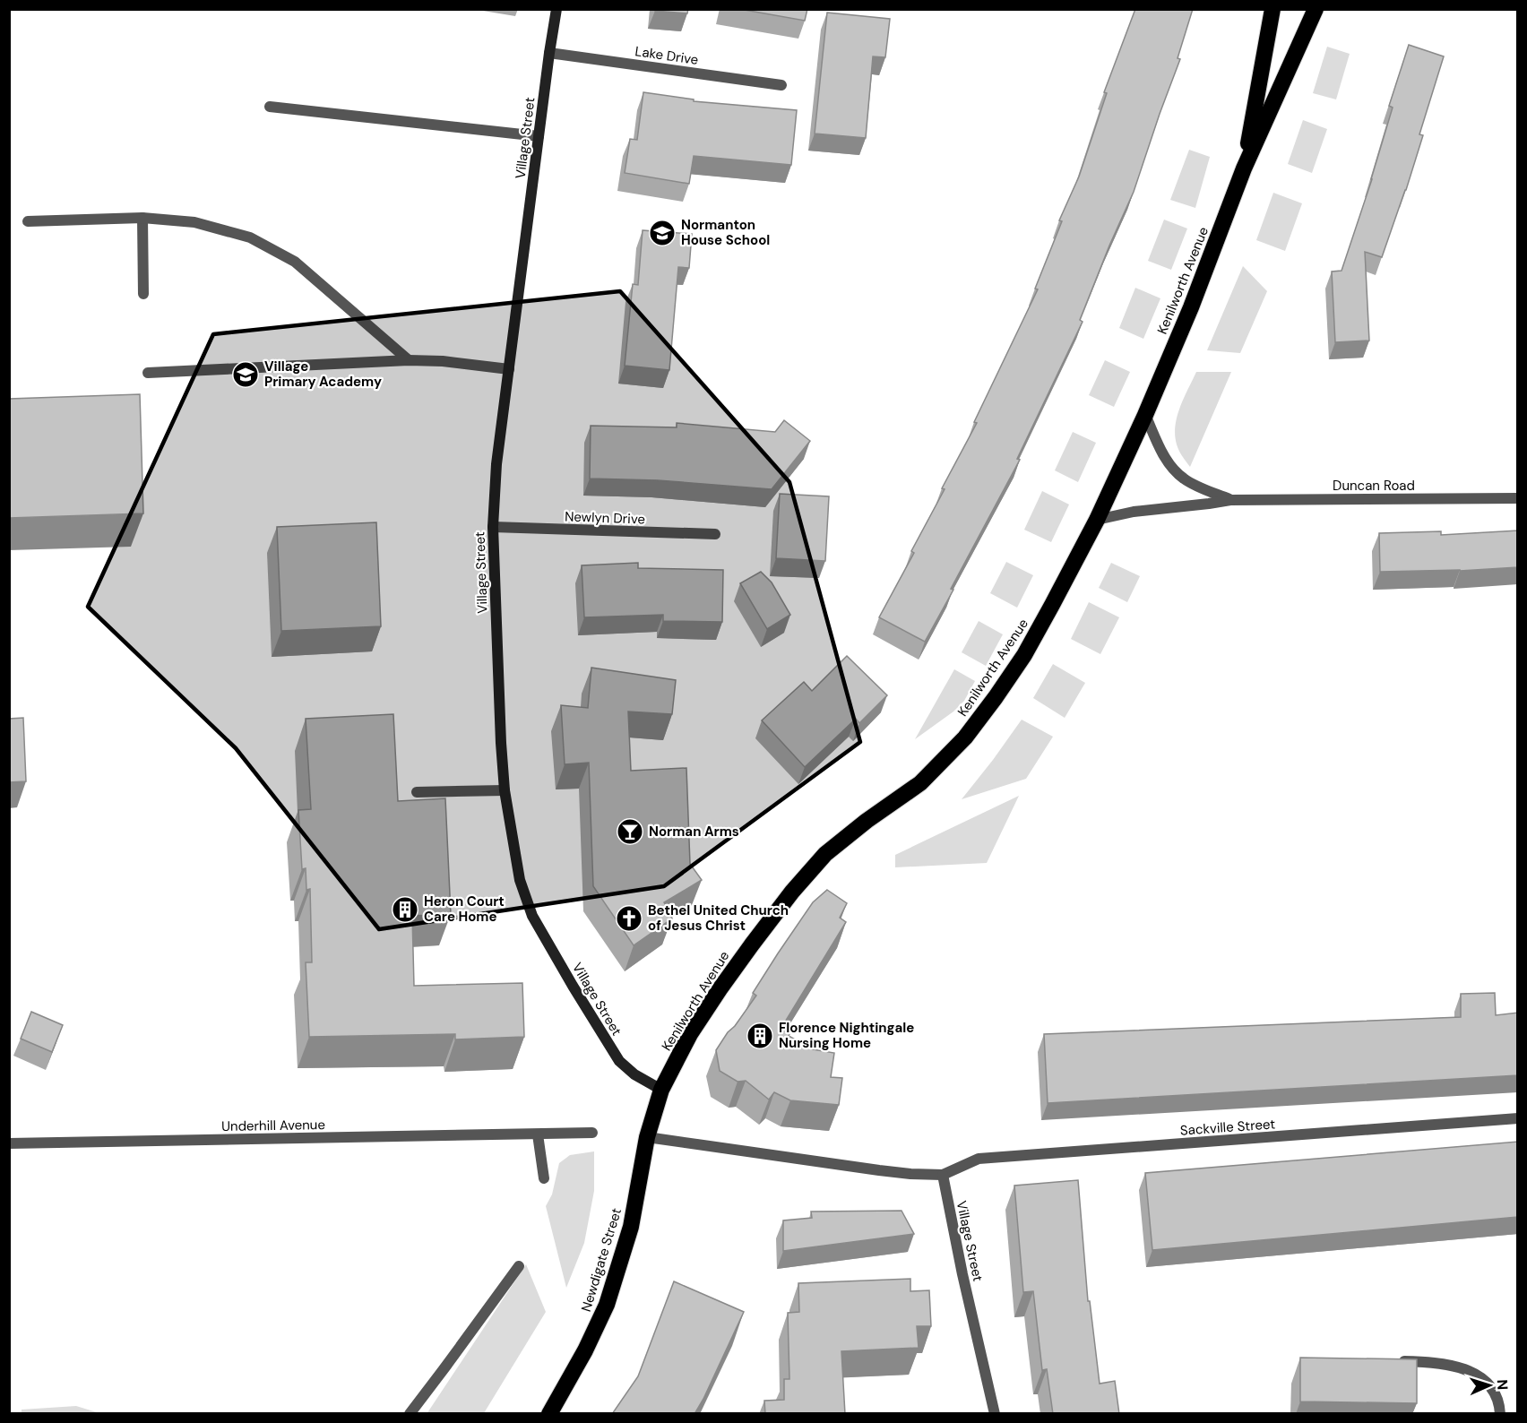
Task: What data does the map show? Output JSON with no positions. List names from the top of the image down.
{
  "streets": {
    "highway": ["Kenilworth Avenue", "Newdigate Street"],
    "street": [
      "Lake Drive",
      "Village Street",
      "Duncan Road",
      "Newlyn Drive",
      "Underhill Avenue",
      "Sackville Street"
    ]
  },
  "crossings": [
    ["Lake Drive", "Village Street"],
    ["Village Street", "Kenilworth Avenue"],
    ["Village Street", "Newlyn Drive"],
    ["Village Street", "Sackville Street"],
    ["Kenilworth Avenue", "Duncan Road"],
    ["Kenilworth Avenue", "Newdigate Street"]
  ],
  "places": {
    "school or university": ["Normanton House School", "Village Primary Academy"],
    "bar": ["Norman Arms"],
    "building": ["Heron Court Care Home", "Florence Nightingale Nursing Home"],
    "church": ["Bethel United Church of Jesus Christ"]
  },
  "north": "right"
}
